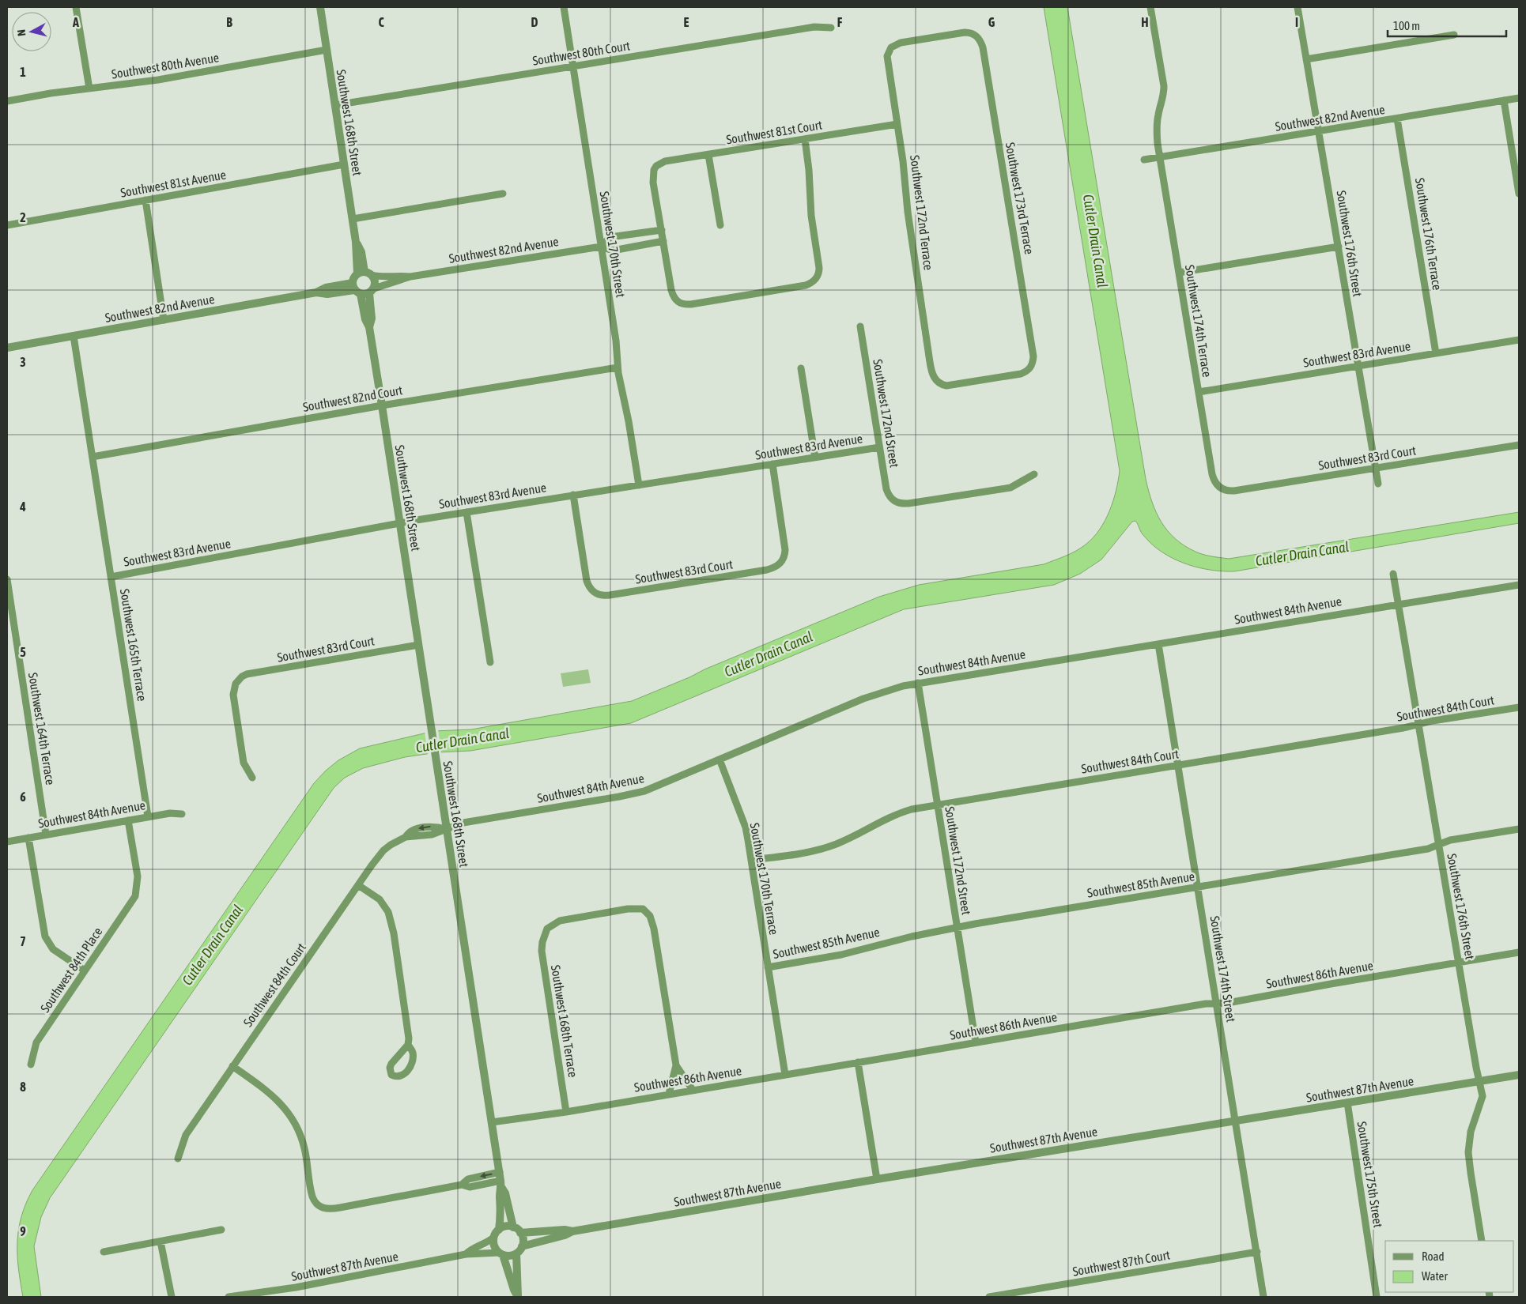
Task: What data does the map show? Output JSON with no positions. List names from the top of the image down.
{
  "streets": {
    "street": [
      "Southwest 80th Court",
      "Southwest 80th Avenue",
      "Southwest 82nd Avenue",
      "Southwest 168th Street",
      "Southwest 81st Court",
      "Southwest 81st Avenue",
      "Southwest 173rd Terrace",
      "Southwest 172nd Terrace",
      "Southwest 176th Terrace",
      "Southwest 176th Street",
      "Southwest 170th Street",
      "Southwest 174th Terrace",
      "Southwest 83rd Avenue",
      "Southwest 82nd Court",
      "Southwest 172nd Street",
      "Southwest 83rd Court",
      "Southwest 84th Avenue",
      "Southwest 165th Terrace",
      "Southwest 84th Court",
      "Southwest 164th Terrace",
      "Southwest 170th Terrace",
      "Southwest 85th Avenue",
      "Southwest 174th Street",
      "Southwest 84th Place",
      "Southwest 86th Avenue",
      "Southwest 168th Terrace",
      "Southwest 87th Avenue",
      "Southwest 175th Street",
      "Southwest 87th Court"
    ]
  },
  "crossings": [
    ["Southwest 80th Court", "Southwest 168th Street"],
    ["Southwest 80th Court", "Southwest 170th Street"],
    ["Southwest 80th Avenue", "Southwest 168th Street"],
    ["Southwest 82nd Avenue", "Southwest 168th Street"],
    ["Southwest 82nd Avenue", "Southwest 81st Court"],
    ["Southwest 82nd Avenue", "Southwest 176th Terrace"],
    ["Southwest 82nd Avenue", "Southwest 176th Street"],
    ["Southwest 82nd Avenue", "Southwest 170th Street"],
    ["Southwest 82nd Avenue", "Southwest 174th Terrace"],
    ["Southwest 82nd Avenue", "Southwest 165th Terrace"],
    ["Southwest 168th Street", "Southwest 81st Avenue"],
    ["Southwest 168th Street", "Southwest 83rd Avenue"],
    ["Southwest 168th Street", "Southwest 82nd Court"],
    ["Southwest 168th Street", "Southwest 83rd Court"],
    ["Southwest 168th Street", "Southwest 84th Avenue"],
    ["Southwest 168th Street", "Southwest 84th Court"],
    ["Southwest 168th Street", "Southwest 86th Avenue"],
    ["Southwest 168th Street", "Southwest 87th Avenue"],
    ["Southwest 81st Court", "Southwest 172nd Terrace"],
    ["Southwest 173rd Terrace", "Southwest 172nd Terrace"],
    ["Southwest 176th Terrace", "Southwest 83rd Avenue"],
    ["Southwest 176th Street", "Southwest 83rd Avenue"],
    ["Southwest 176th Street", "Southwest 83rd Court"],
    ["Southwest 176th Street", "Southwest 84th Avenue"],
    ["Southwest 176th Street", "Southwest 84th Court"],
    ["Southwest 176th Street", "Southwest 85th Avenue"],
    ["Southwest 176th Street", "Southwest 86th Avenue"],
    ["Southwest 176th Street", "Southwest 87th Avenue"],
    ["Southwest 170th Street", "Southwest 83rd Avenue"],
    ["Southwest 170th Street", "Southwest 82nd Court"],
    ["Southwest 174th Terrace", "Southwest 83rd Avenue"],
    ["Southwest 174th Terrace", "Southwest 83rd Court"],
    ["Southwest 83rd Avenue", "Southwest 172nd Street"],
    ["Southwest 83rd Avenue", "Southwest 83rd Court"],
    ["Southwest 83rd Avenue", "Southwest 165th Terrace"],
    ["Southwest 82nd Court", "Southwest 165th Terrace"],
    ["Southwest 172nd Street", "Southwest 84th Avenue"],
    ["Southwest 172nd Street", "Southwest 84th Court"],
    ["Southwest 172nd Street", "Southwest 85th Avenue"],
    ["Southwest 172nd Street", "Southwest 86th Avenue"],
    ["Southwest 84th Avenue", "Southwest 165th Terrace"],
    ["Southwest 84th Avenue", "Southwest 84th Court"],
    ["Southwest 84th Avenue", "Southwest 164th Terrace"],
    ["Southwest 84th Avenue", "Southwest 170th Terrace"],
    ["Southwest 84th Avenue", "Southwest 174th Street"],
    ["Southwest 84th Avenue", "Southwest 84th Place"],
    ["Southwest 84th Court", "Southwest 170th Terrace"],
    ["Southwest 84th Court", "Southwest 174th Street"],
    ["Southwest 170th Terrace", "Southwest 85th Avenue"],
    ["Southwest 170th Terrace", "Southwest 86th Avenue"],
    ["Southwest 85th Avenue", "Southwest 174th Street"],
    ["Southwest 174th Street", "Southwest 86th Avenue"],
    ["Southwest 174th Street", "Southwest 87th Avenue"],
    ["Southwest 174th Street", "Southwest 87th Court"],
    ["Southwest 86th Avenue", "Southwest 168th Terrace"],
    ["Southwest 87th Avenue", "Southwest 175th Street"]
  ],
  "water": ["Cutler Drain Canal"],
  "legend": ["Road", "Water"],
  "scale_bar": "100 m",
  "north": "left",
  "grid": {
    "columns": [
      "A",
      "B",
      "C",
      "D",
      "E",
      "F",
      "G",
      "H",
      "I"
    ],
    "rows": [
      "1",
      "2",
      "3",
      "4",
      "5",
      "6",
      "7",
      "8",
      "9"
    ]
  }
}
